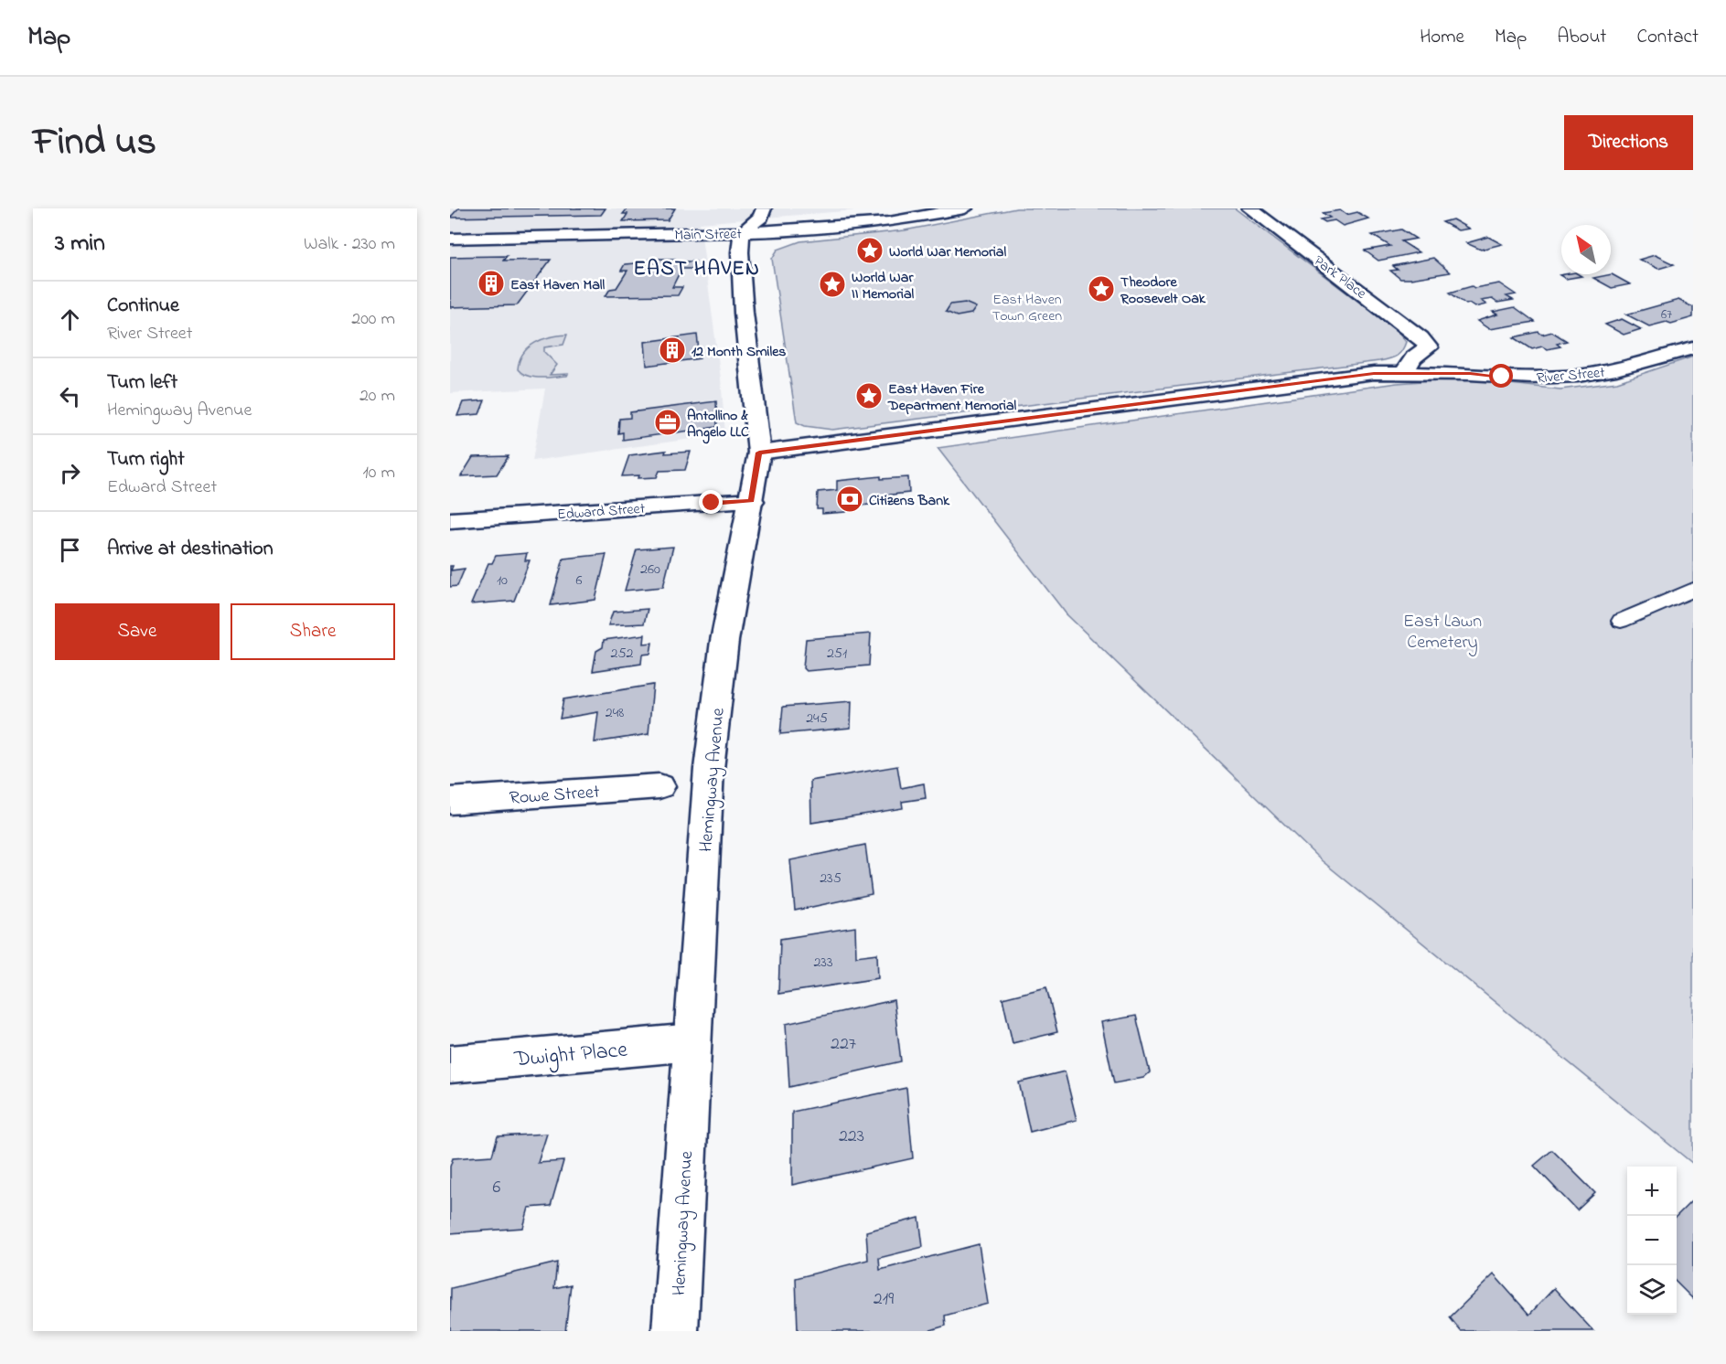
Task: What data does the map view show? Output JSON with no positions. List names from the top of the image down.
{
  "streets": {
    "main road": [
      "Main Street",
      "Park Place",
      "River Street",
      "Edward Street",
      "Hemingway Avenue",
      "Rowe Street",
      "Dwight Place"
    ]
  },
  "crossings": [
    ["Main Street", "Hemingway Avenue"],
    ["Park Place", "River Street"],
    ["River Street", "Hemingway Avenue"],
    ["Edward Street", "Hemingway Avenue"],
    ["Hemingway Avenue", "Dwight Place"]
  ],
  "districts": ["EAST HAVEN"],
  "parks": ["East Haven Town Green", "East Lawn Cemetery"],
  "places": {
    "place": [
      "World War Memorial",
      "World War II Memorial",
      "Theodore Roosevelt Oak",
      "East Haven Fire Department Memorial"
    ],
    "building": ["East Haven Mall", "12 Month Smiles"],
    "office": ["Antollino & Angelo LLC"],
    "bank": ["Citizens Bank"]
  },
  "house_numbers": [
    "67",
    "260",
    "10",
    "6",
    "252",
    "251",
    "248",
    "245",
    "235",
    "233",
    "227",
    "223",
    "6",
    "219"
  ],
  "north": "top left",
  "page": {
    "header": "Map",
    "nav": [
      "Home",
      "Map",
      "About",
      "Contact"
    ],
    "title": "Find us",
    "buttons": [
      "Directions",
      ["Save", "Share"]
    ],
    "heading": ["3 min", "Walk · 230 m"],
    "list": [
      ["Continue", "River Street", "200 m"],
      ["Turn left", "Hemingway Avenue", "20 m"],
      ["Turn right", "Edward Street", "10 m"],
      "Arrive at destination"
    ],
    "map_buttons": ["+", "−"]
  }
}
